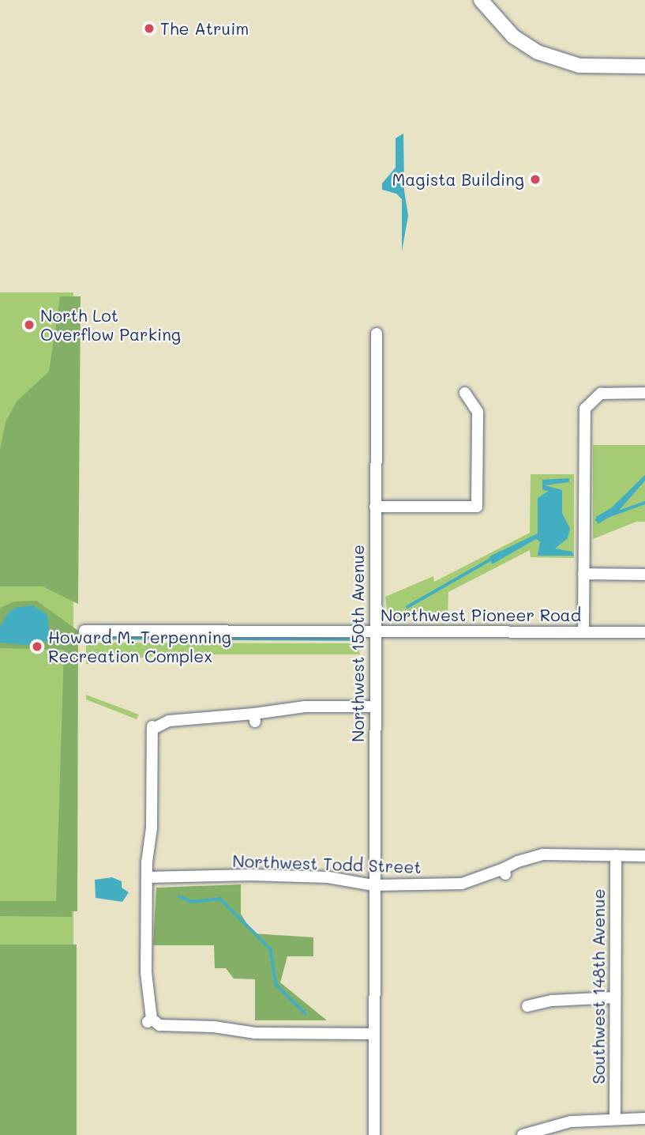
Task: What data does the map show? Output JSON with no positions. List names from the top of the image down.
{
  "streets": {
    "street": [
      "Northwest Pioneer Road",
      "Northwest 150th Avenue",
      "Northwest Todd Street",
      "Southwest 148th Avenue"
    ]
  },
  "crossings": [
    ["Northwest Pioneer Road", "Northwest 150th Avenue"],
    ["Northwest 150th Avenue", "Northwest Todd Street"],
    ["Northwest Todd Street", "Southwest 148th Avenue"]
  ],
  "places": [
    "The Atruim",
    "Magista Building",
    "North Lot Overflow Parking",
    "Howard M. Terpenning Recreation Complex"
  ]
}
